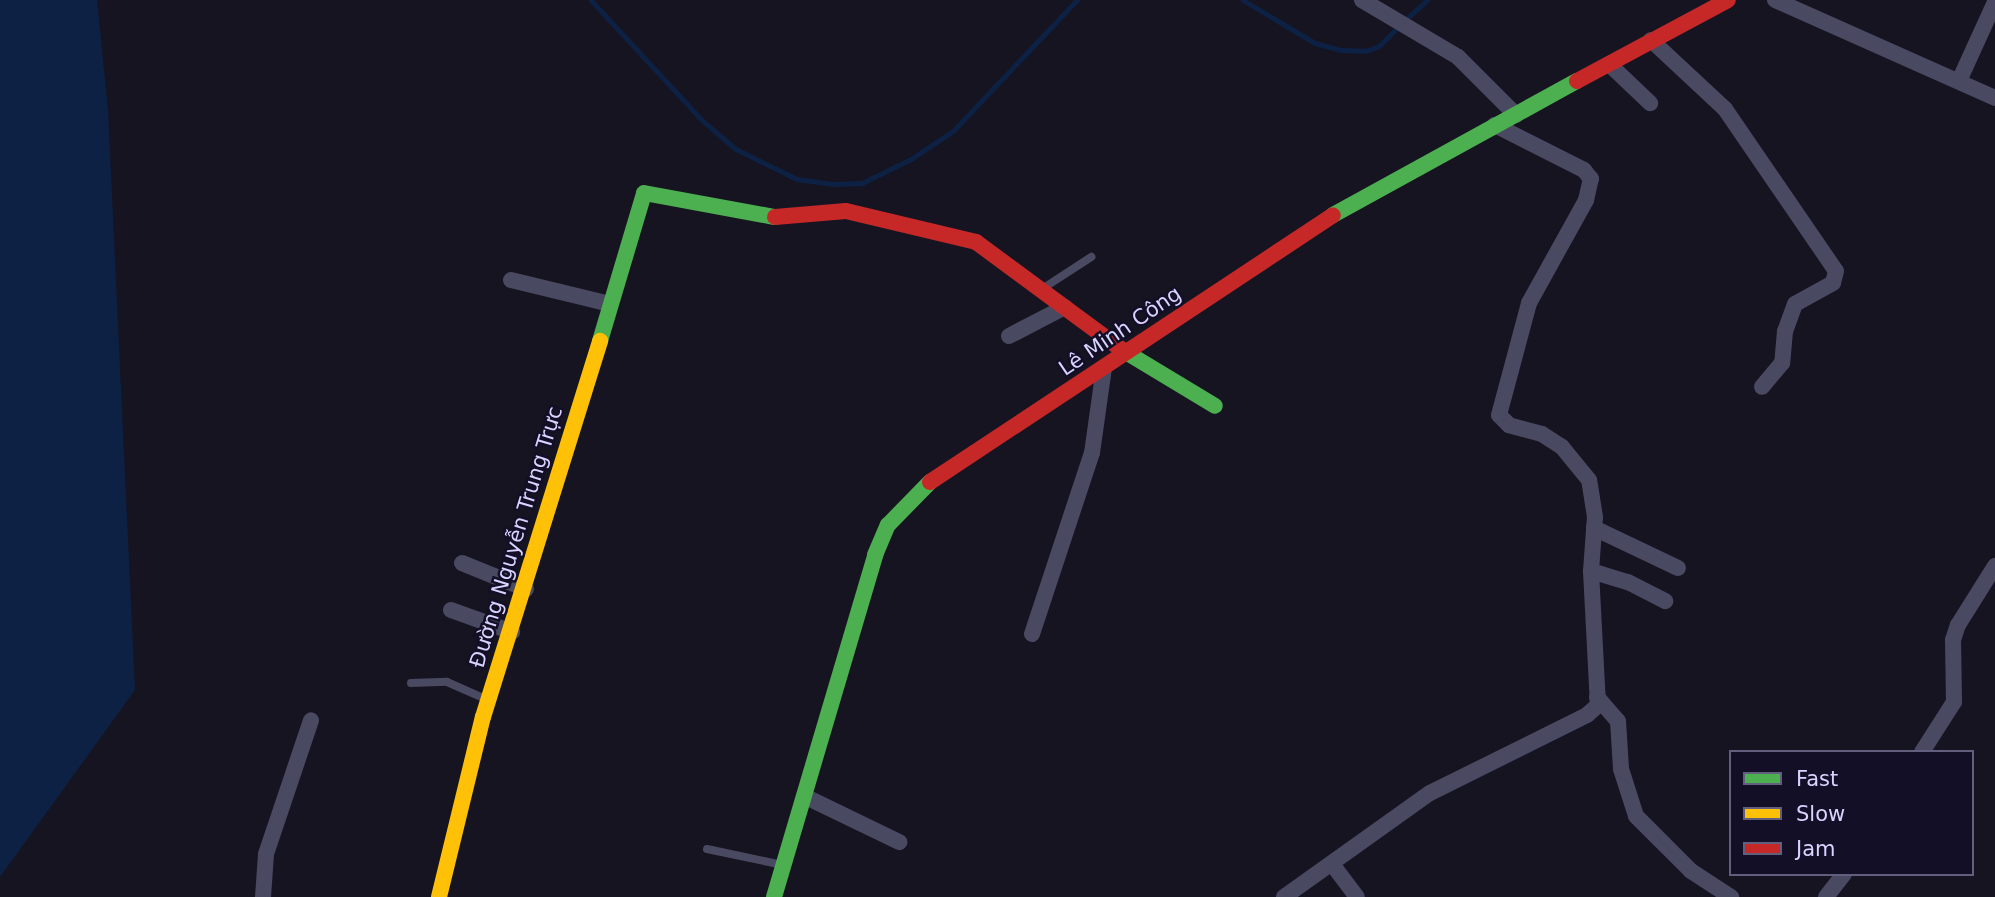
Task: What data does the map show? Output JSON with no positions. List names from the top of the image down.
{
  "streets": {
    "main road": ["Lê Minh Công", "Đường Nguyễn Trung Trực"]
  },
  "legend": ["Fast", "Slow", "Jam"]
}
